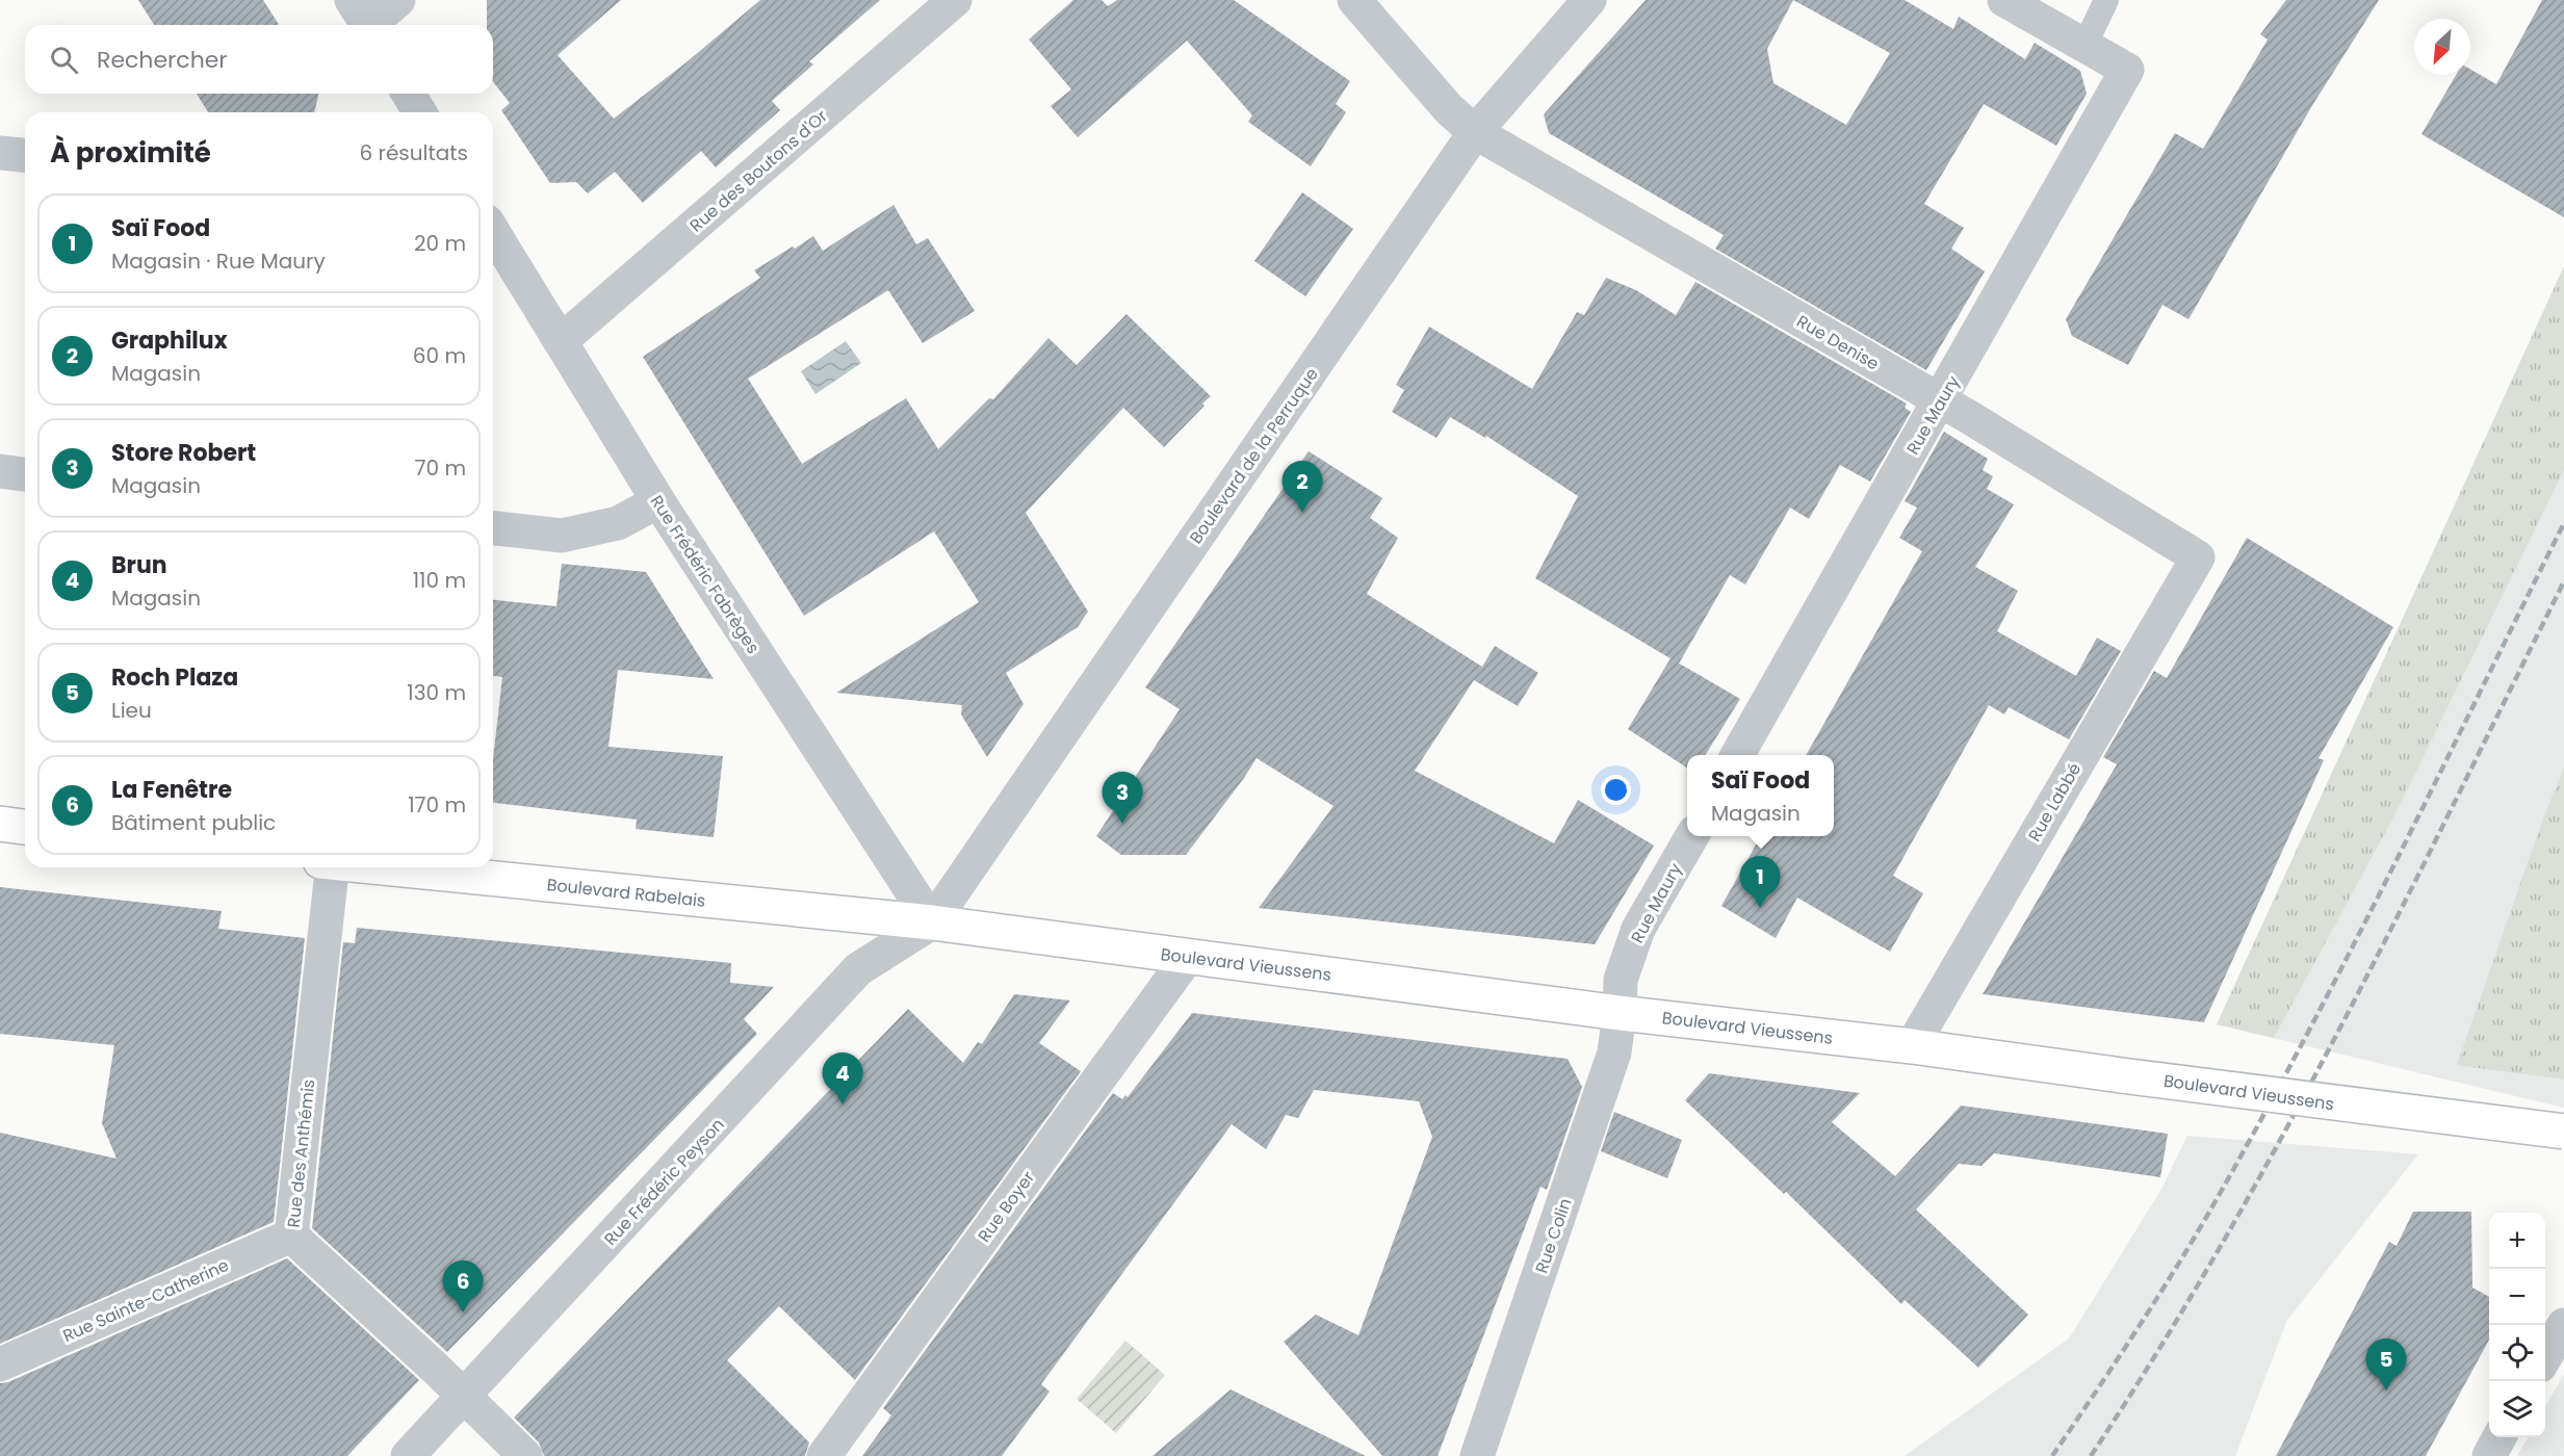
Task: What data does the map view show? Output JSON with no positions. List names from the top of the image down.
{
  "streets": {
    "main road": ["Boulevard Rabelais", "Boulevard Vieussens"],
    "street": [
      "Rue des Boutons d'Or",
      "Rue Denise",
      "Rue Maury",
      "Boulevard de la Perruque",
      "Rue Frédéric Fabrèges",
      "Rue Labbé",
      "Rue des Anthémis",
      "Rue Frédéric Peyson",
      "Rue Boyer",
      "Rue Colin",
      "Rue Sainte-Catherine"
    ]
  },
  "crossings": [
    ["Rue des Boutons d'Or", "Rue Frédéric Fabrèges"],
    ["Rue Denise", "Rue Maury"],
    ["Rue Denise", "Boulevard de la Perruque"],
    ["Rue Denise", "Rue Labbé"],
    ["Rue Maury", "Boulevard Vieussens"],
    ["Rue Maury", "Rue Colin"],
    ["Boulevard de la Perruque", "Rue Frédéric Fabrèges"],
    ["Boulevard de la Perruque", "Boulevard Rabelais"],
    ["Boulevard de la Perruque", "Boulevard Vieussens"],
    ["Boulevard de la Perruque", "Rue Frédéric Peyson"],
    ["Rue Frédéric Fabrèges", "Boulevard Rabelais"],
    ["Rue Frédéric Fabrèges", "Boulevard Vieussens"],
    ["Rue Frédéric Fabrèges", "Rue Frédéric Peyson"],
    ["Rue Labbé", "Boulevard Vieussens"],
    ["Boulevard Rabelais", "Boulevard Vieussens"],
    ["Boulevard Rabelais", "Rue Frédéric Peyson"],
    ["Boulevard Vieussens", "Rue Frédéric Peyson"],
    ["Boulevard Vieussens", "Rue Boyer"],
    ["Boulevard Vieussens", "Rue Colin"],
    ["Rue des Anthémis", "Rue Frédéric Peyson"],
    ["Rue des Anthémis", "Rue Sainte-Catherine"]
  ],
  "north": "bottom left",
  "page": {
    "search": "Rechercher",
    "heading": ["À proximité", "6 résultats"],
    "list": [
      {
        "mark": "1",
        "name": "Saï Food",
        "note": "Magasin · Rue Maury",
        "value": "20 m"
      },
      {
        "mark": "2",
        "name": "Graphilux",
        "note": "Magasin",
        "value": "60 m"
      },
      {
        "mark": "3",
        "name": "Store Robert",
        "note": "Magasin",
        "value": "70 m"
      },
      {
        "mark": "4",
        "name": "Brun",
        "note": "Magasin",
        "value": "110 m"
      },
      {
        "mark": "5",
        "name": "Roch Plaza",
        "note": "Lieu",
        "value": "130 m"
      },
      {
        "mark": "6",
        "name": "La Fenêtre",
        "note": "Bâtiment public",
        "value": "170 m"
      }
    ],
    "pins": [
      "2",
      "3",
      "1",
      "4",
      "6",
      "5"
    ],
    "popup": ["Saï Food", "Magasin"],
    "map_buttons": ["+", "−"]
  }
}
